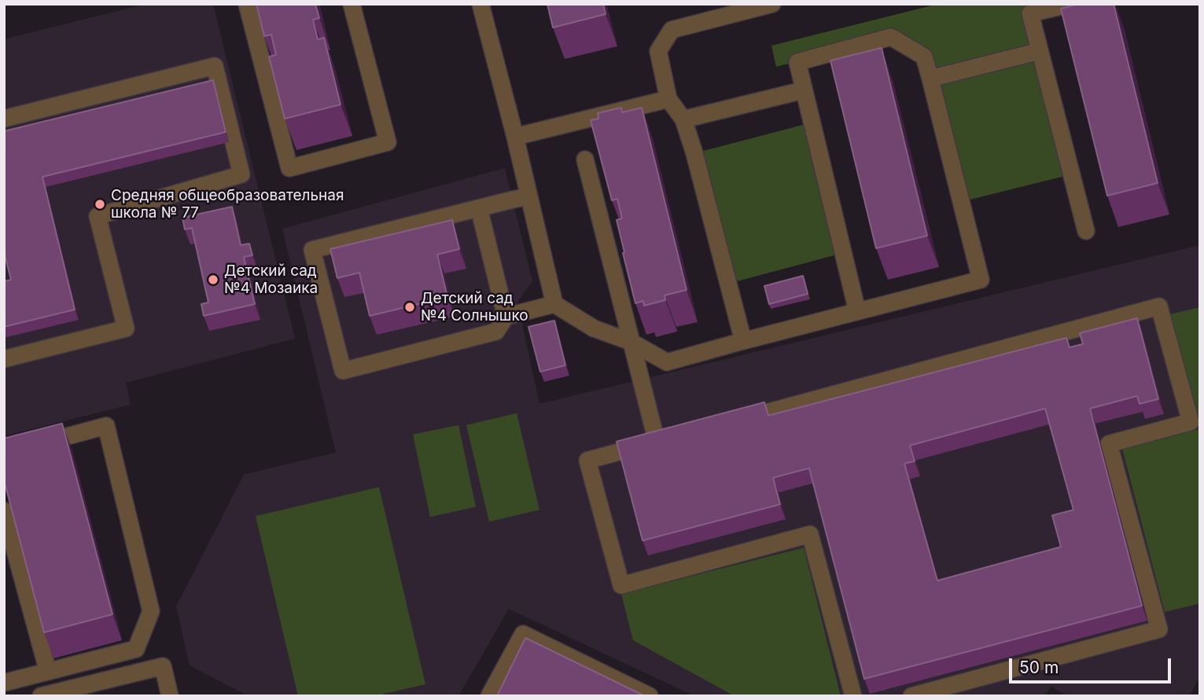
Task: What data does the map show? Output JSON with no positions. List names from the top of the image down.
{
  "places": ["Средняя общеобразовательная школа № 77", "Детский сад №4 Мозаика", "Детский сад №4 Солнышко"],
  "scale_bar": "50 m"
}
